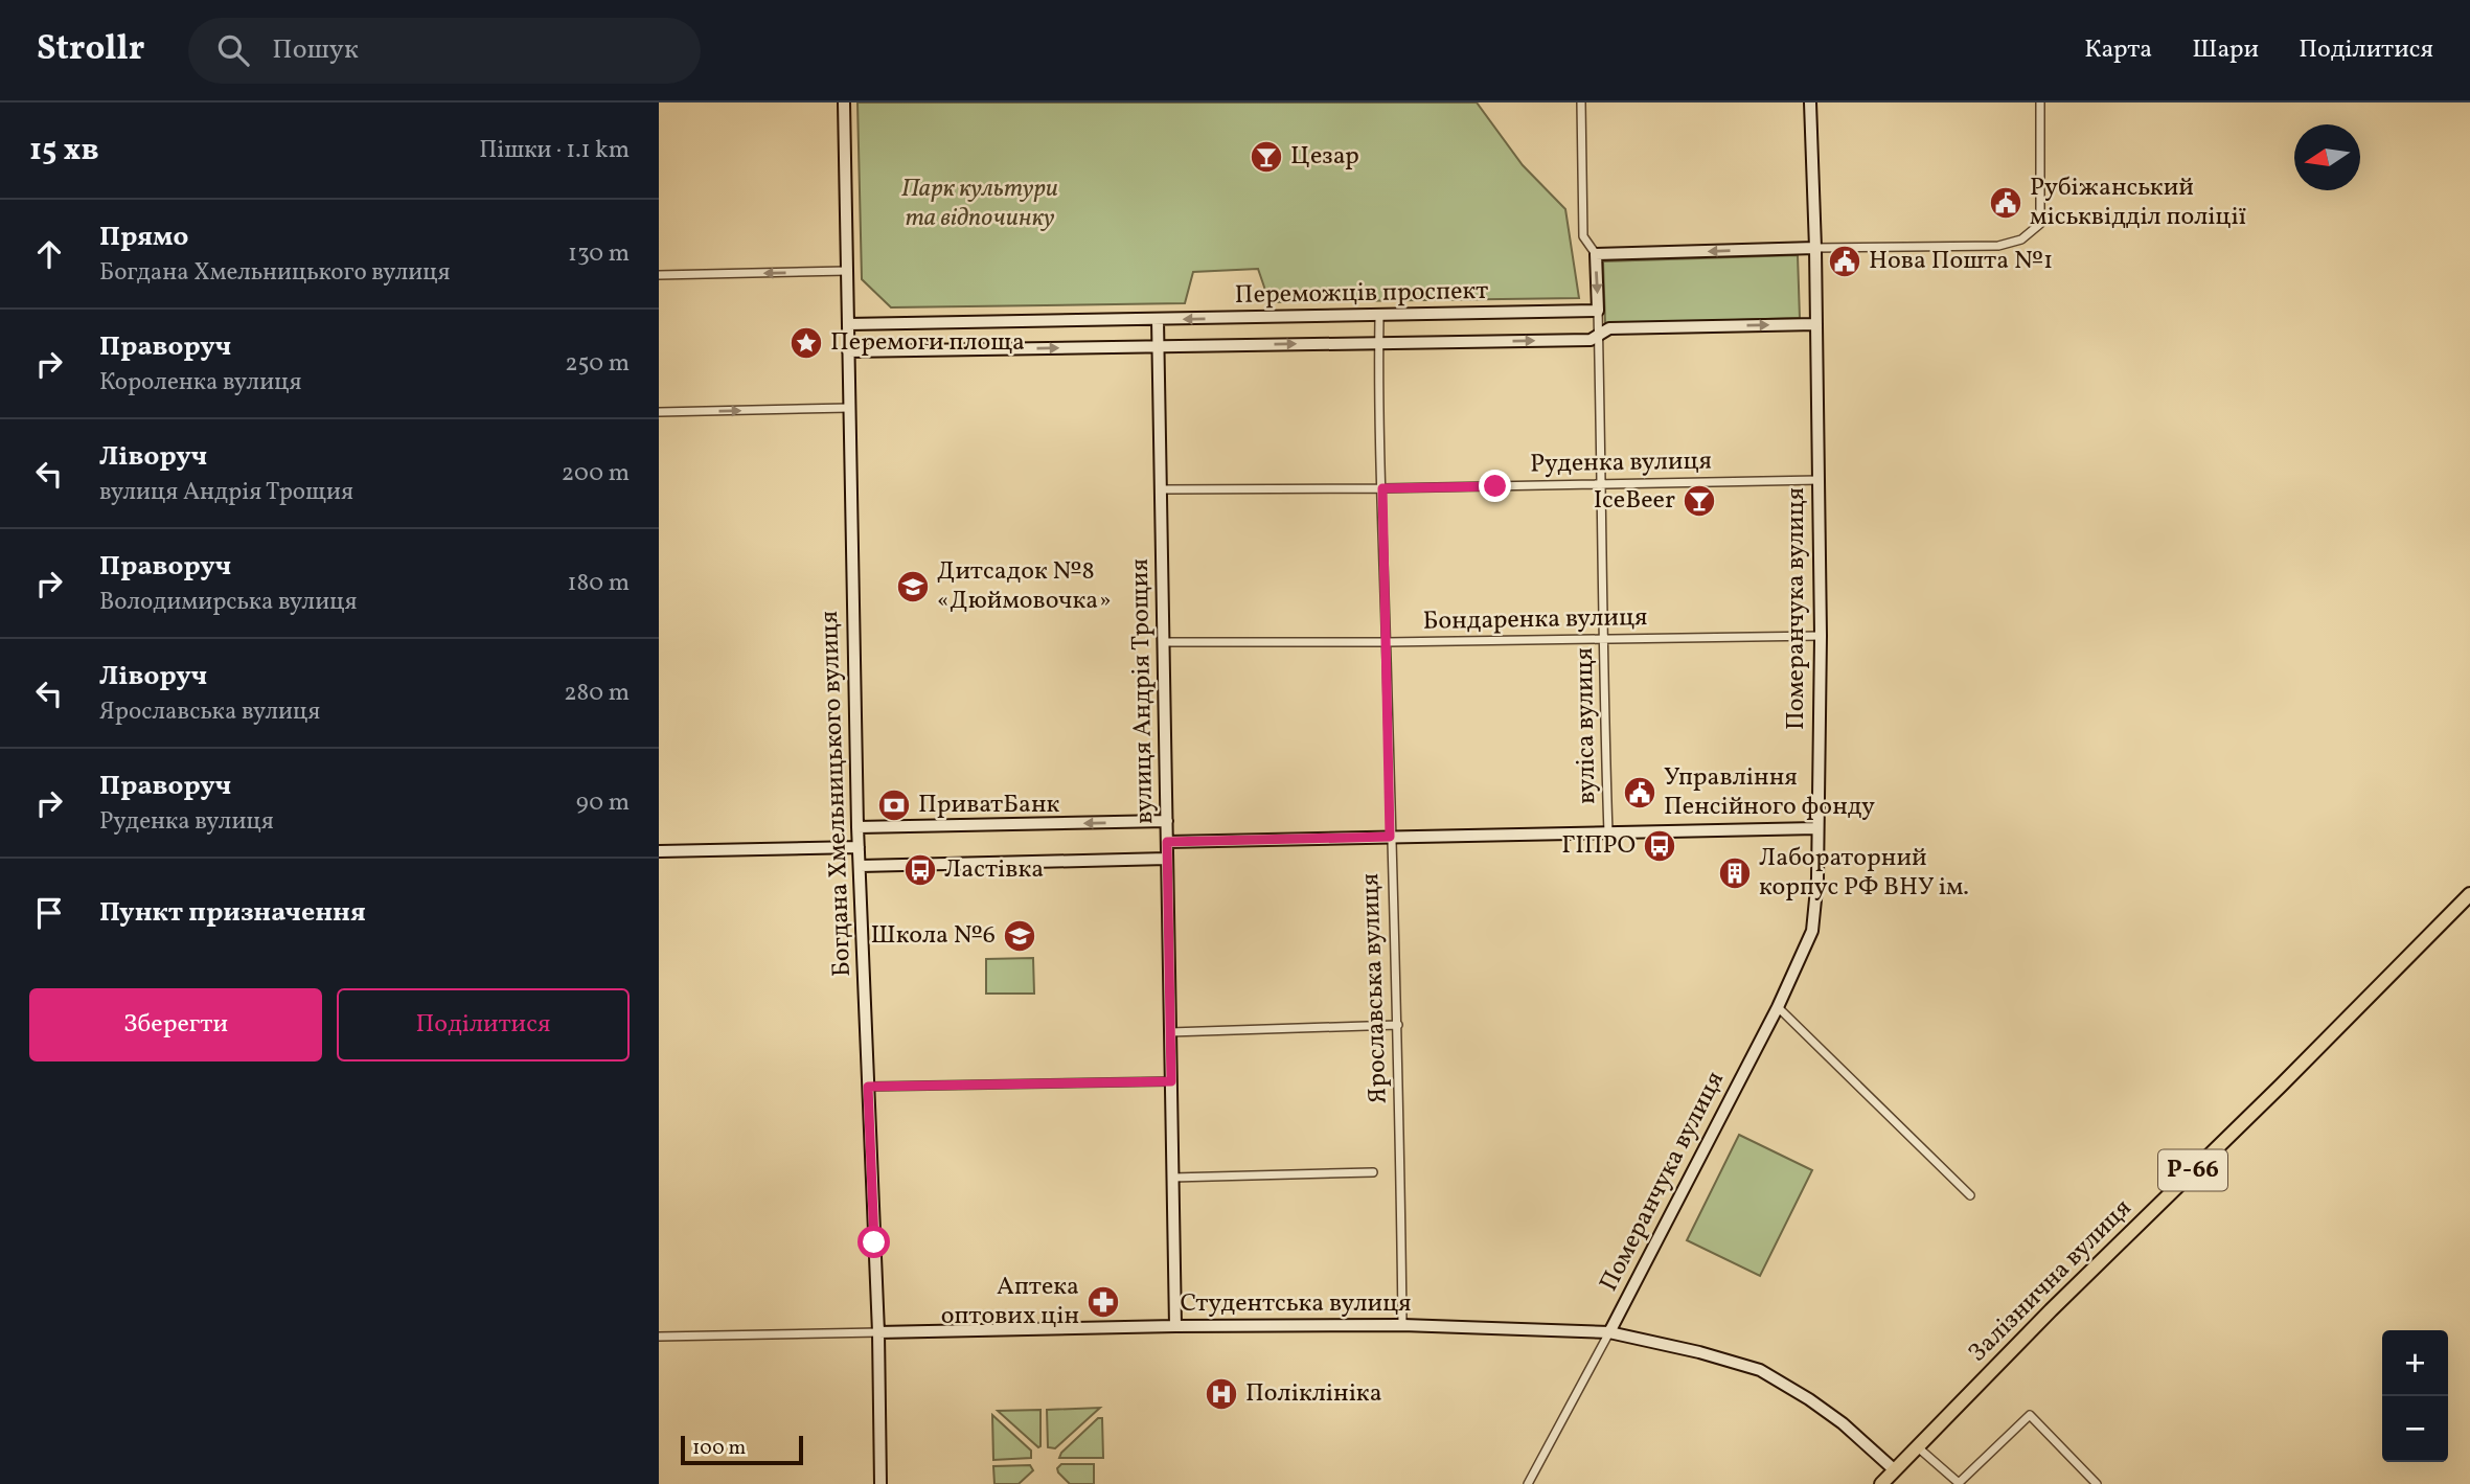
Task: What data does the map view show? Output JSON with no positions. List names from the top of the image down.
{
  "streets": {
    "main road": ["Р-66", "Залізнична вулиця"],
    "street": [
      "Переможців проспект",
      "Руденка вулиця",
      "Померанчука вулиця",
      "Бондаренка вулиця",
      "вулиця Андрія Трощия",
      "вуліса вулиця",
      "Богдана Хмельницького вулиця",
      "Ярославська вулиця",
      "Студентська вулиця"
    ]
  },
  "crossings": [
    ["Переможців проспект", "Померанчука вулиця"],
    ["Переможців проспект", "вулиця Андрія Трощия"],
    ["Переможців проспект", "вуліса вулиця"],
    ["Переможців проспект", "Богдана Хмельницького вулиця"],
    ["Переможців проспект", "Ярославська вулиця"],
    ["Руденка вулиця", "Померанчука вулиця"],
    ["Руденка вулиця", "вулиця Андрія Трощия"],
    ["Руденка вулиця", "вуліса вулиця"],
    ["Руденка вулиця", "Ярославська вулиця"],
    ["Померанчука вулиця", "Бондаренка вулиця"],
    ["Померанчука вулиця", "Студентська вулиця"],
    ["Бондаренка вулиця", "вулиця Андрія Трощия"],
    ["Бондаренка вулиця", "вуліса вулиця"],
    ["Бондаренка вулиця", "Ярославська вулиця"],
    ["вулиця Андрія Трощия", "Студентська вулиця"],
    ["Богдана Хмельницького вулиця", "Студентська вулиця"],
    ["Ярославська вулиця", "Студентська вулиця"],
    ["Залізнична вулиця", "Студентська вулиця"]
  ],
  "parks": ["Парк культури та відпочинку"],
  "places": {
    "bar": ["Цезар", "IceBeer"],
    "public building": ["Рубіжанський міськвідділ поліції", "Нова Пошта №1", "Управління Пенсійного фонду"],
    "place": ["Перемоги площа"],
    "school or university": ["Дитсадок №8 «Дюймовочка»", "Школа №6"],
    "bank": ["ПриватБанк"],
    "bus stop": ["ГІПРО", "Ластівка"],
    "building": ["Лабораторний корпус РФ ВНУ ім."],
    "pharmacy": ["Аптека оптових цін"],
    "hospital": ["Поліклініка"]
  },
  "scale_bar": "100 m",
  "north": "left",
  "page": {
    "header": "Strollr",
    "search": "Пошук",
    "nav": ["Карта", "Шари", "Поділитися"],
    "heading": ["15 хв", "Пішки · 1.1 km"],
    "list": [
      ["Прямо", "Богдана Хмельницького вулиця", "130 m"],
      ["Праворуч", "Короленка вулиця", "250 m"],
      ["Ліворуч", "вулиця Андрія Трощия", "200 m"],
      ["Праворуч", "Володимирська вулиця", "180 m"],
      ["Ліворуч", "Ярославська вулиця", "280 m"],
      ["Праворуч", "Руденка вулиця", "90 m"],
      "Пункт призначення"
    ],
    "buttons": ["Зберегти", "Поділитися"],
    "map_buttons": ["+", "−"],
    "scale": "100 m"
  }
}
